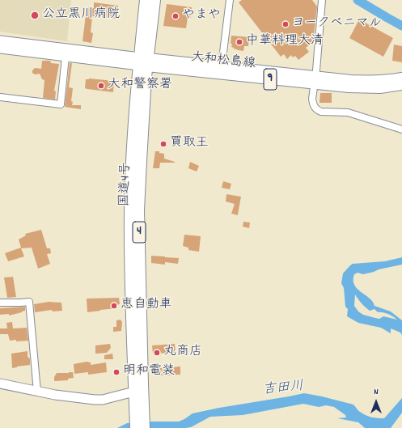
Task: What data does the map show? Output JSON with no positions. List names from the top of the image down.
{
  "streets": {
    "highway": ["国道4号", "4"],
    "main road": ["大和松島線", "9"]
  },
  "crossings": [
    ["大和松島線", "国道4号"]
  ],
  "water": ["吉田川"],
  "places": [
    "公立黒川病院",
    "やまや",
    "ヨークベニマル",
    "中華料理大清",
    "大和警察署",
    "買取王",
    "恵自動車",
    "丸商店",
    "明和電装"
  ],
  "north": "top"
}
